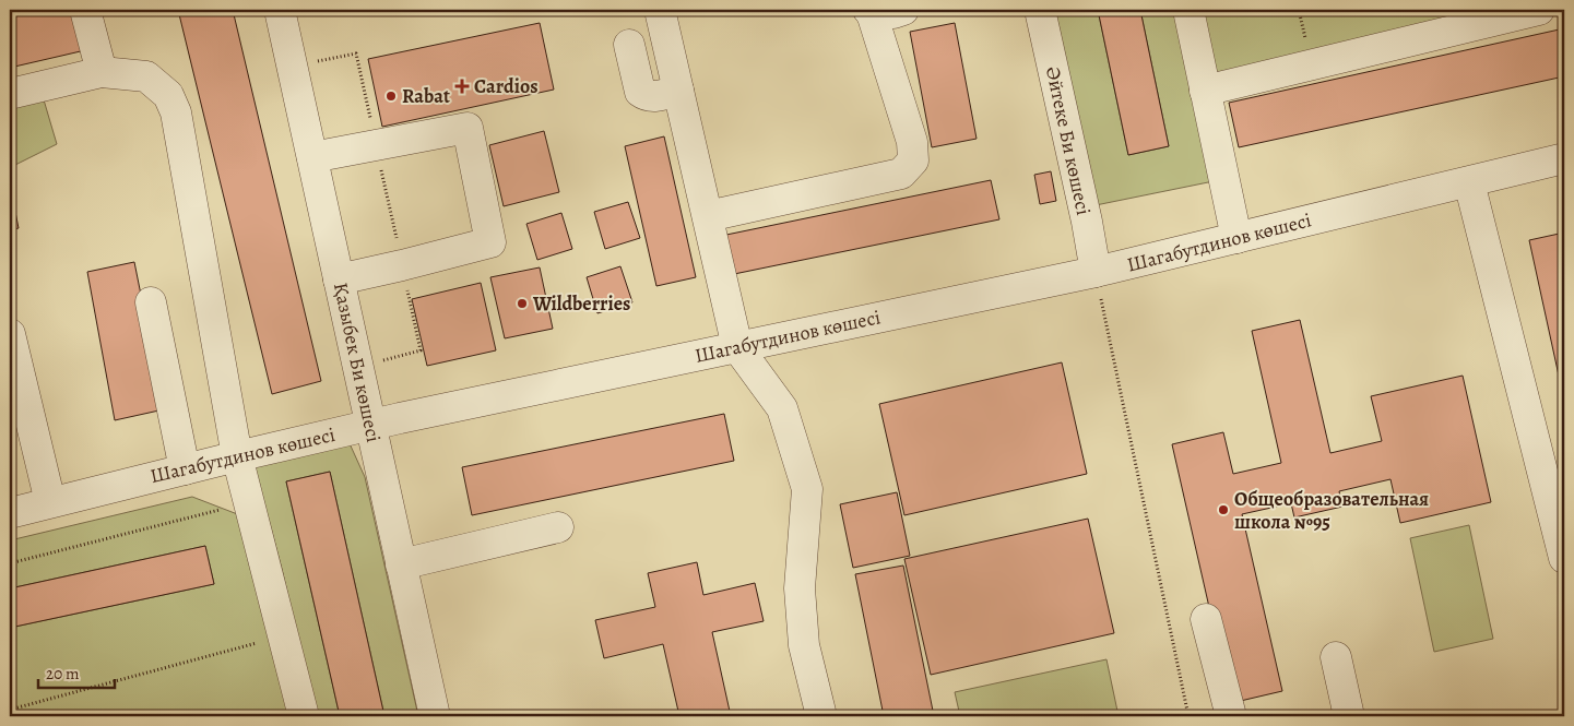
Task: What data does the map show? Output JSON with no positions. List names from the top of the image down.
{
  "streets": {
    "street": ["Әйтеке Би көшесі", "Шагабутдинов көшесі", "Қазыбек Би көшесі"]
  },
  "crossings": [
    ["Әйтеке Би көшесі", "Шагабутдинов көшесі"],
    ["Шагабутдинов көшесі", "Қазыбек Би көшесі"]
  ],
  "places": {
    "health": ["Cardios"],
    "other": ["Rabat", "Wildberries", "Общеобразовательная школа №95"]
  },
  "scale_bar": "20 m"
}
